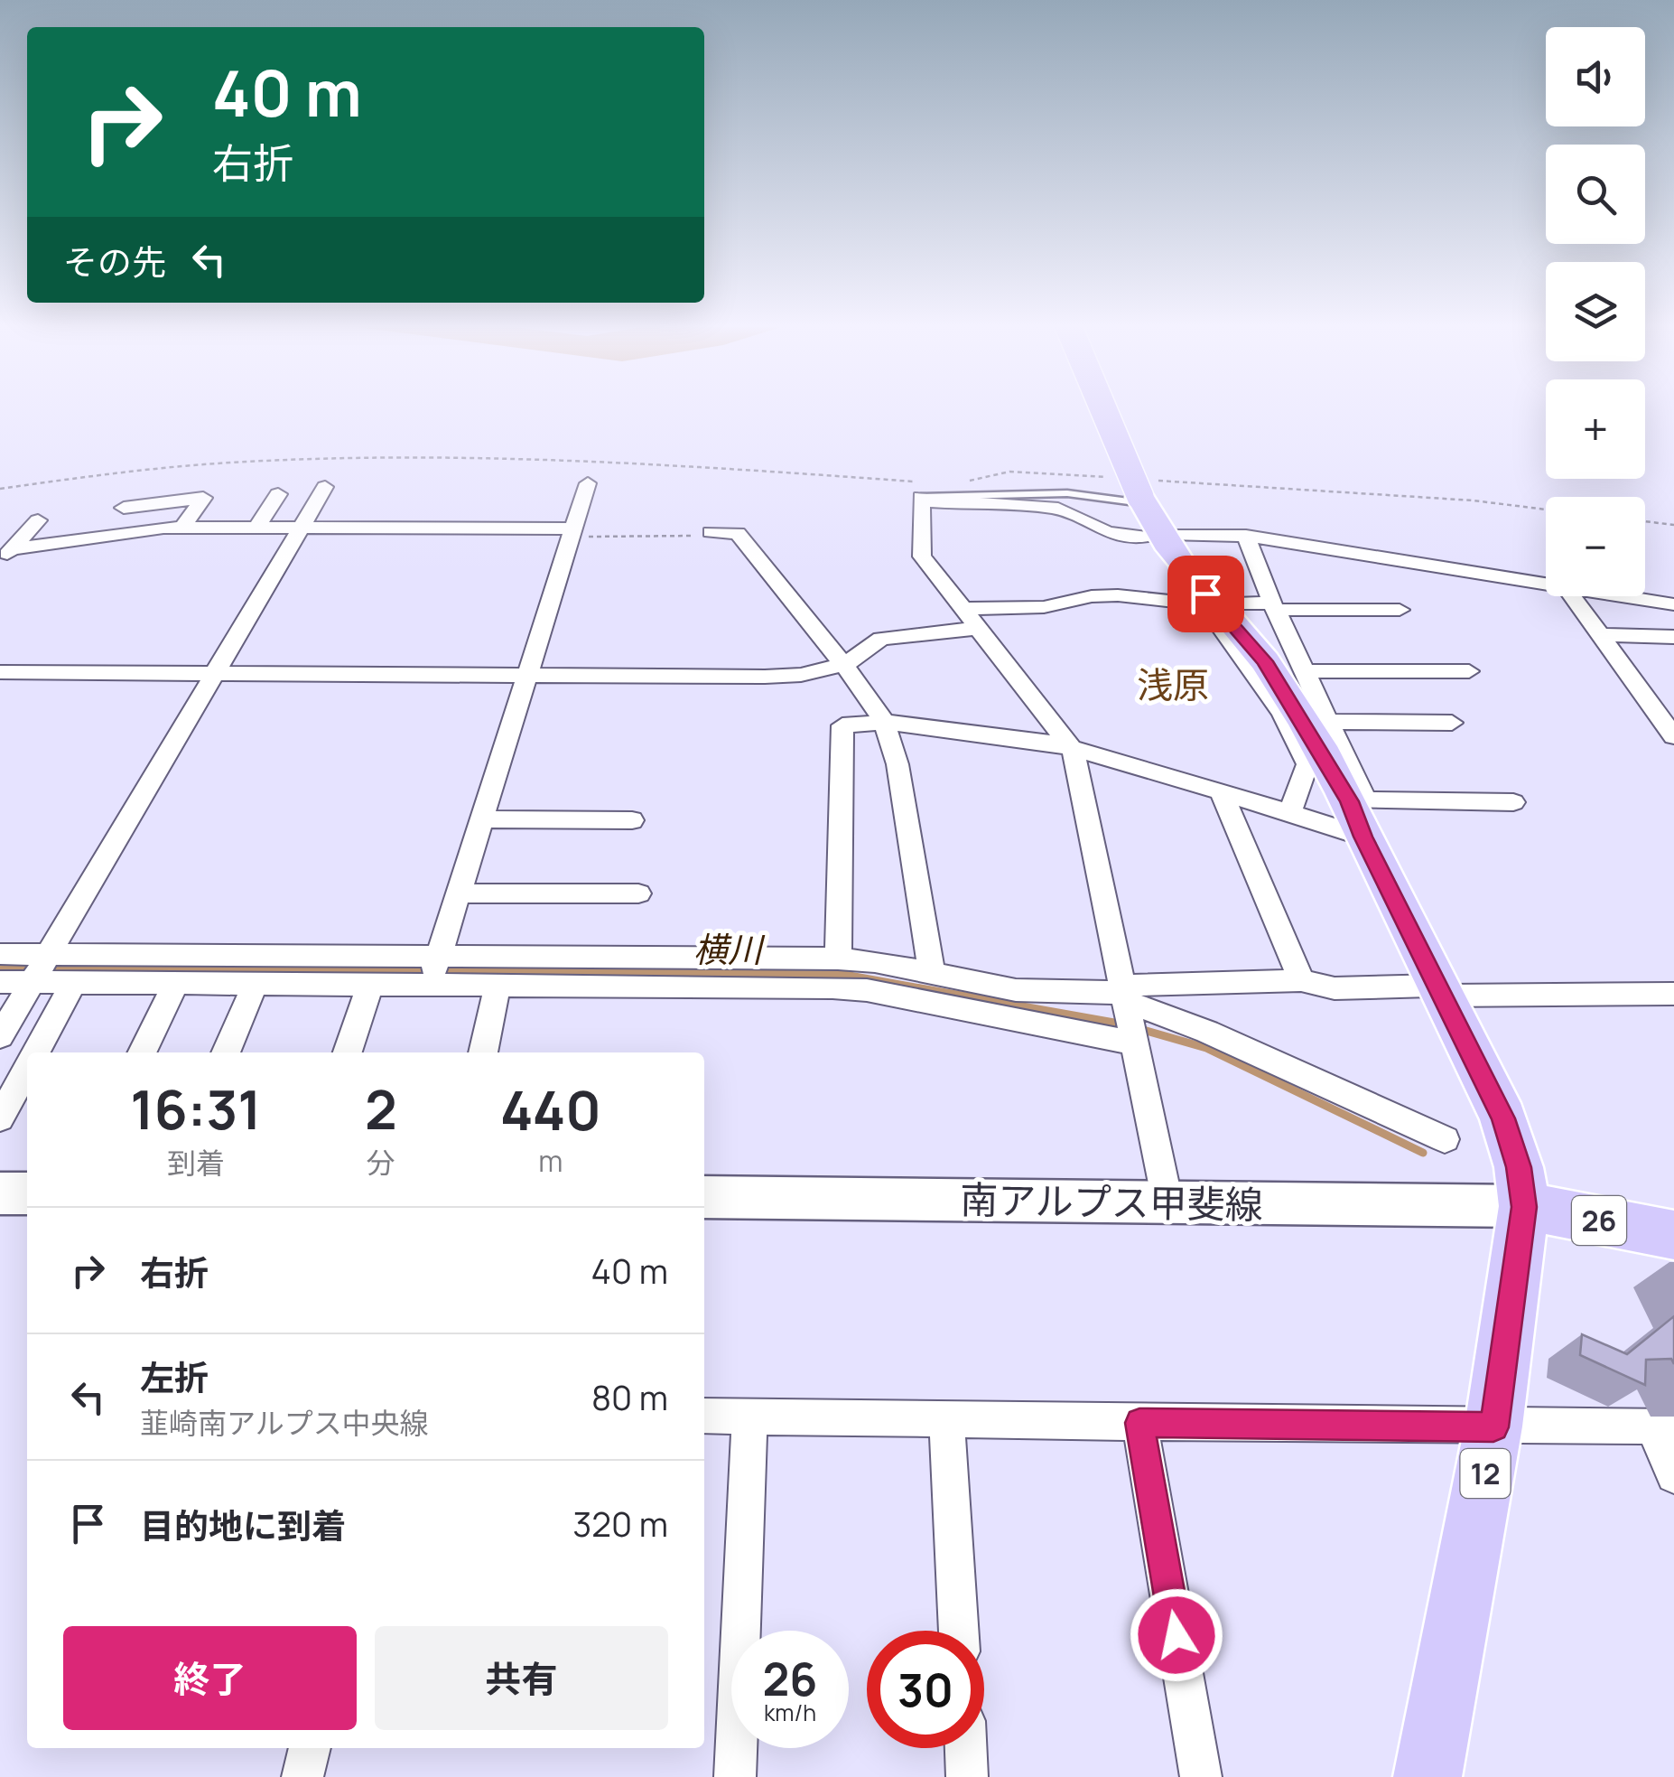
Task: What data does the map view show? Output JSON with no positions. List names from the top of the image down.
{
  "streets": {
    "main road": ["南アルプス甲斐線", "26", "12"]
  },
  "crossings": [
    ["南アルプス甲斐線", "26"],
    ["南アルプス甲斐線", "12"],
    ["26", "12"]
  ],
  "districts": ["浅原"],
  "water": ["横川"],
  "page": {
    "map_buttons": ["+", "−"],
    "turn": ["40 m", "右折"],
    "then": "その先",
    "eta": [
      "16:31",
      "到着",
      "2",
      "分",
      "440",
      "m"
    ],
    "list": [
      {
        "name": "右折",
        "value": "40 m"
      },
      {
        "name": "左折",
        "note": "韮崎南アルプス中央線",
        "value": "80 m"
      },
      {
        "name": "目的地に到着",
        "value": "320 m"
      }
    ],
    "buttons": ["終了", "共有"],
    "speed": "26 km/h",
    "limit": "30"
  }
}
